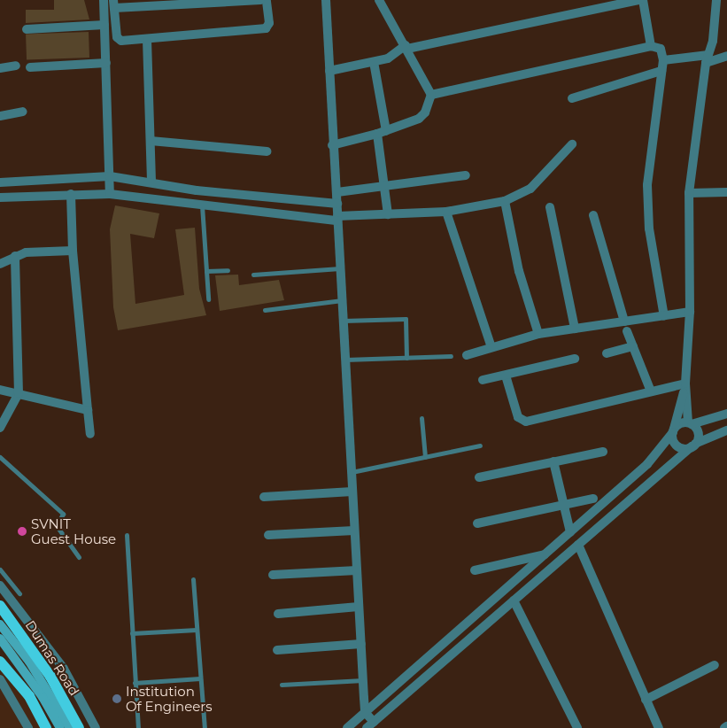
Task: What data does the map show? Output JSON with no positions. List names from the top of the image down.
{
  "streets": {
    "main road": ["Dumas Road"]
  },
  "places": ["SVNIT Guest House", "Institution Of Engineers"]
}
